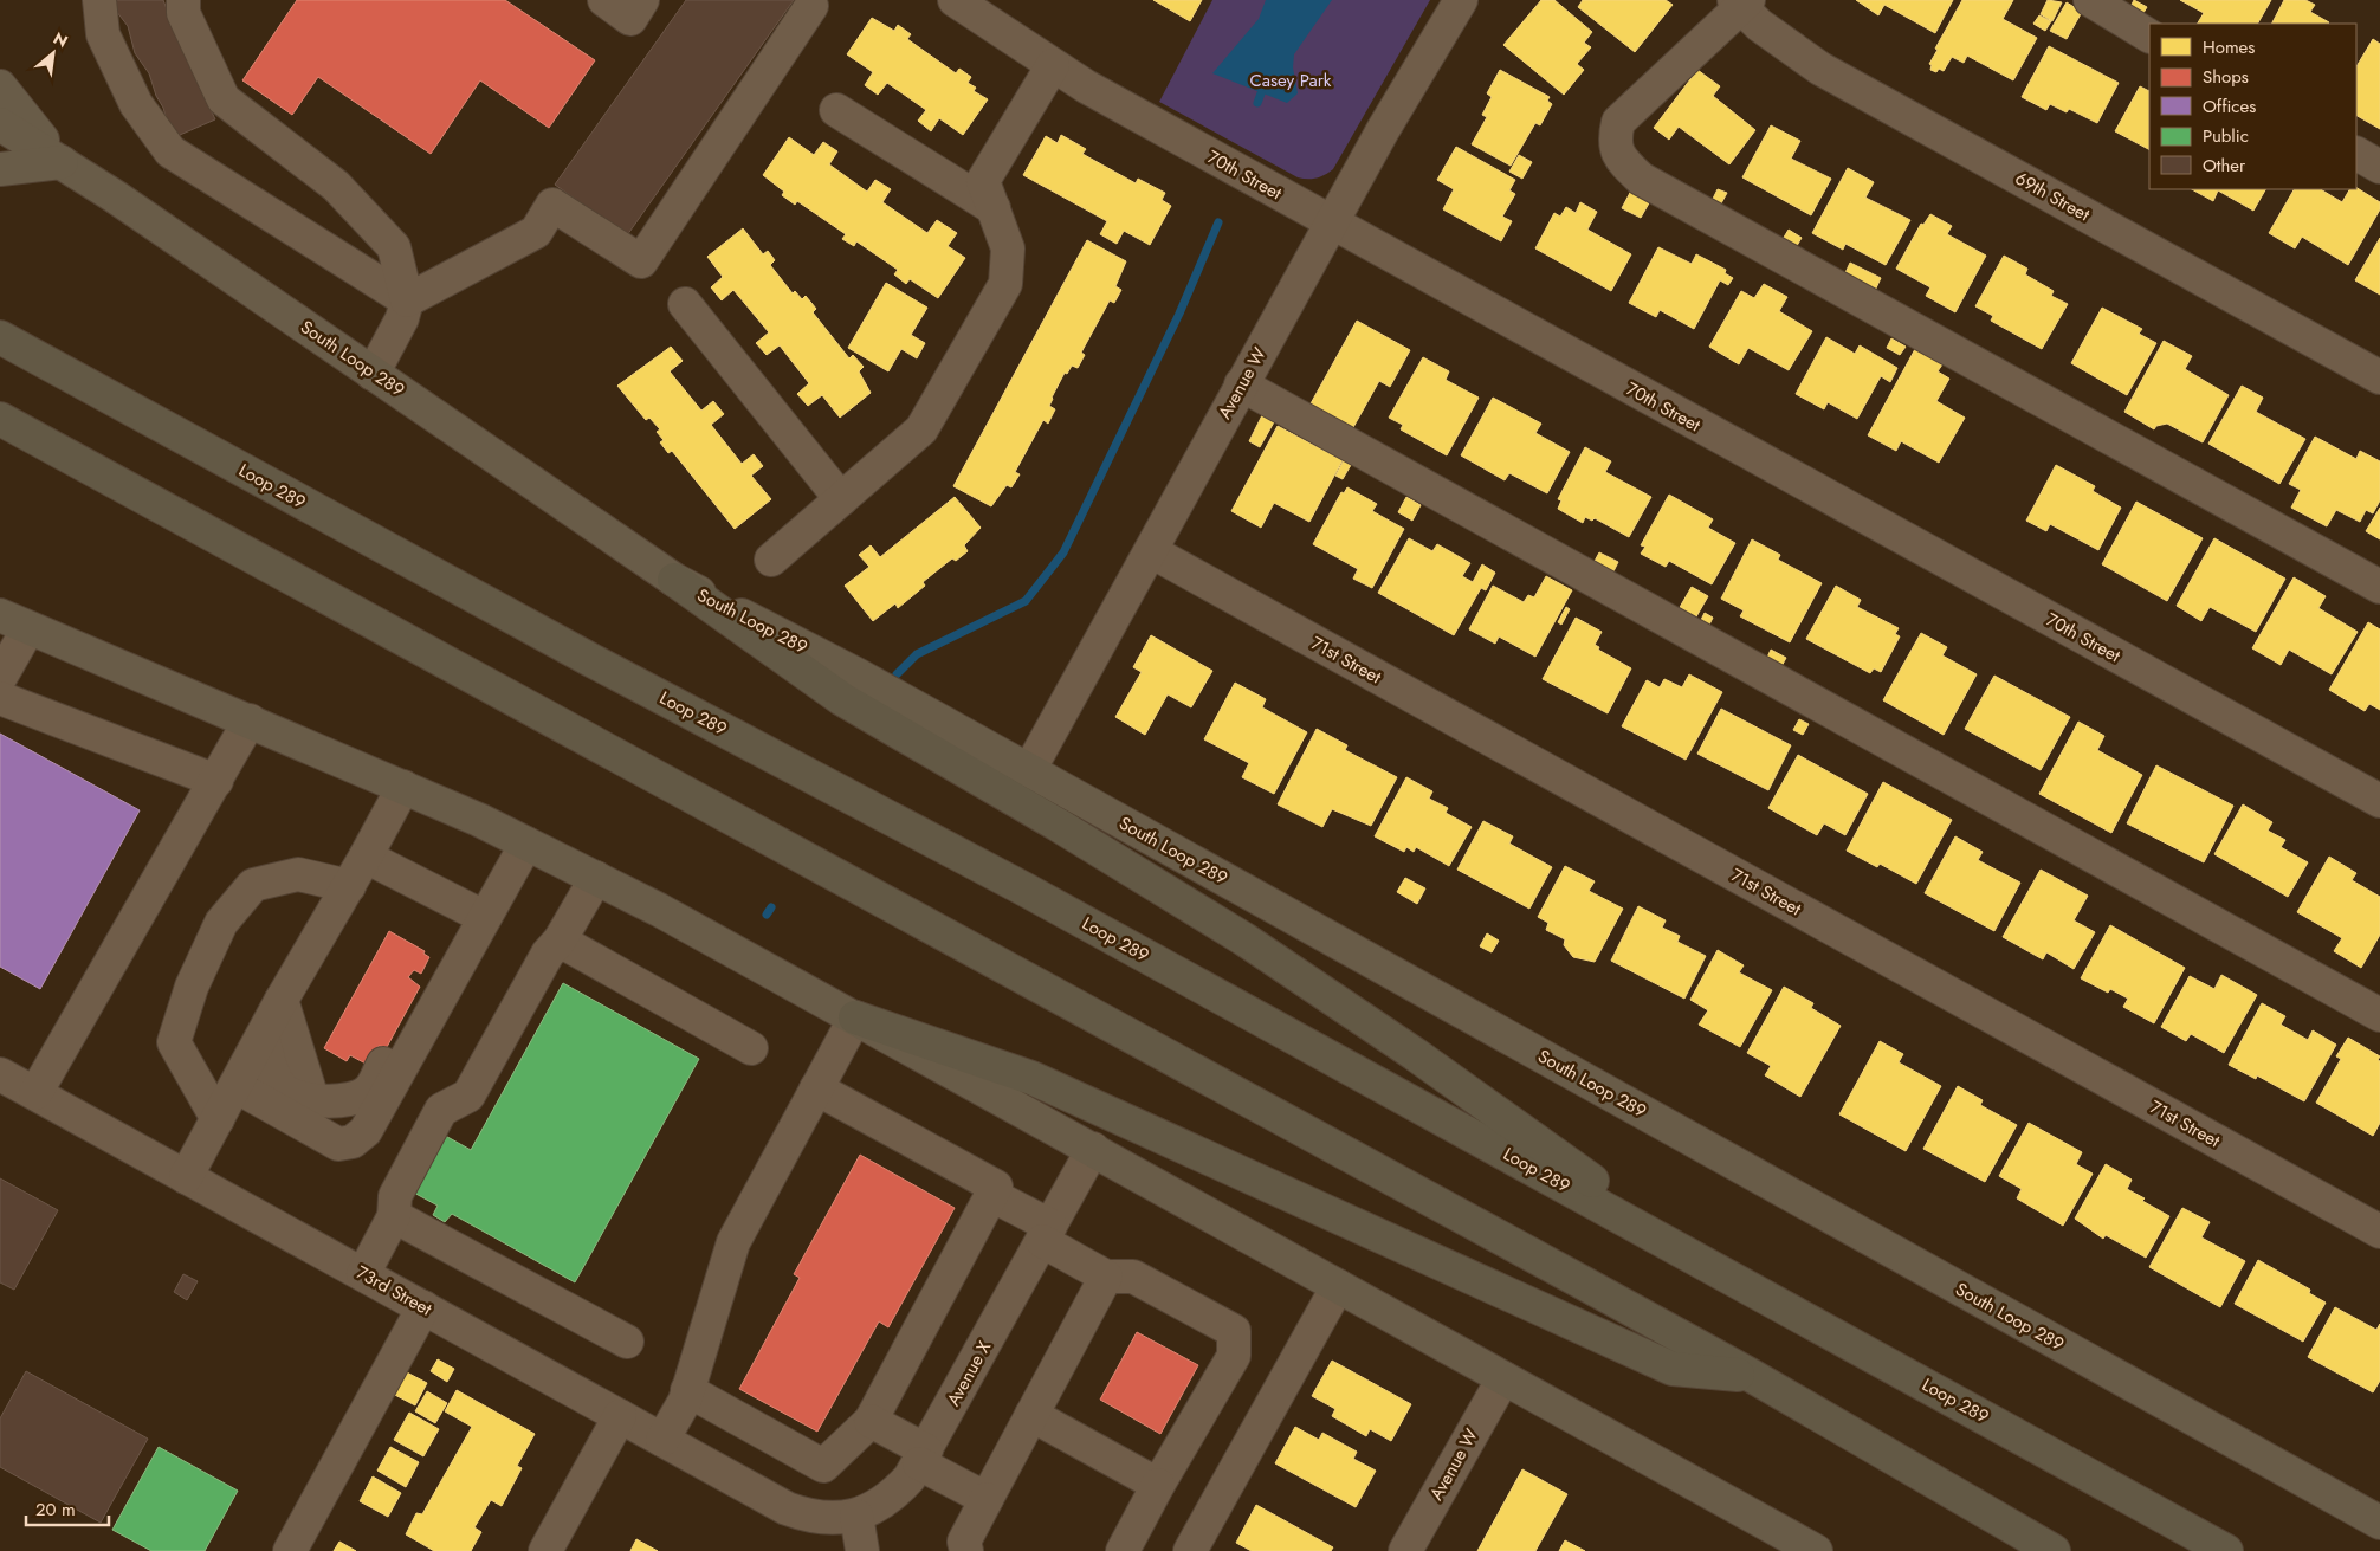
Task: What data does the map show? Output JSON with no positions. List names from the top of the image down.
{
  "streets": {
    "highway": ["Loop 289"],
    "main road": ["South Loop 289"],
    "street": [
      "70th Street",
      "69th Street",
      "Avenue W",
      "71st Street",
      "73rd Street",
      "Avenue X"
    ]
  },
  "crossings": [
    ["70th Street", "Avenue W"],
    ["South Loop 289", "Avenue W"],
    ["Avenue W", "71st Street"],
    ["73rd Street", "Avenue X"]
  ],
  "parks": ["Casey Park"],
  "legend": [
    "Homes",
    "Shops",
    "Offices",
    "Public",
    "Other"
  ],
  "scale_bar": "20 m",
  "north": "top right"
}
